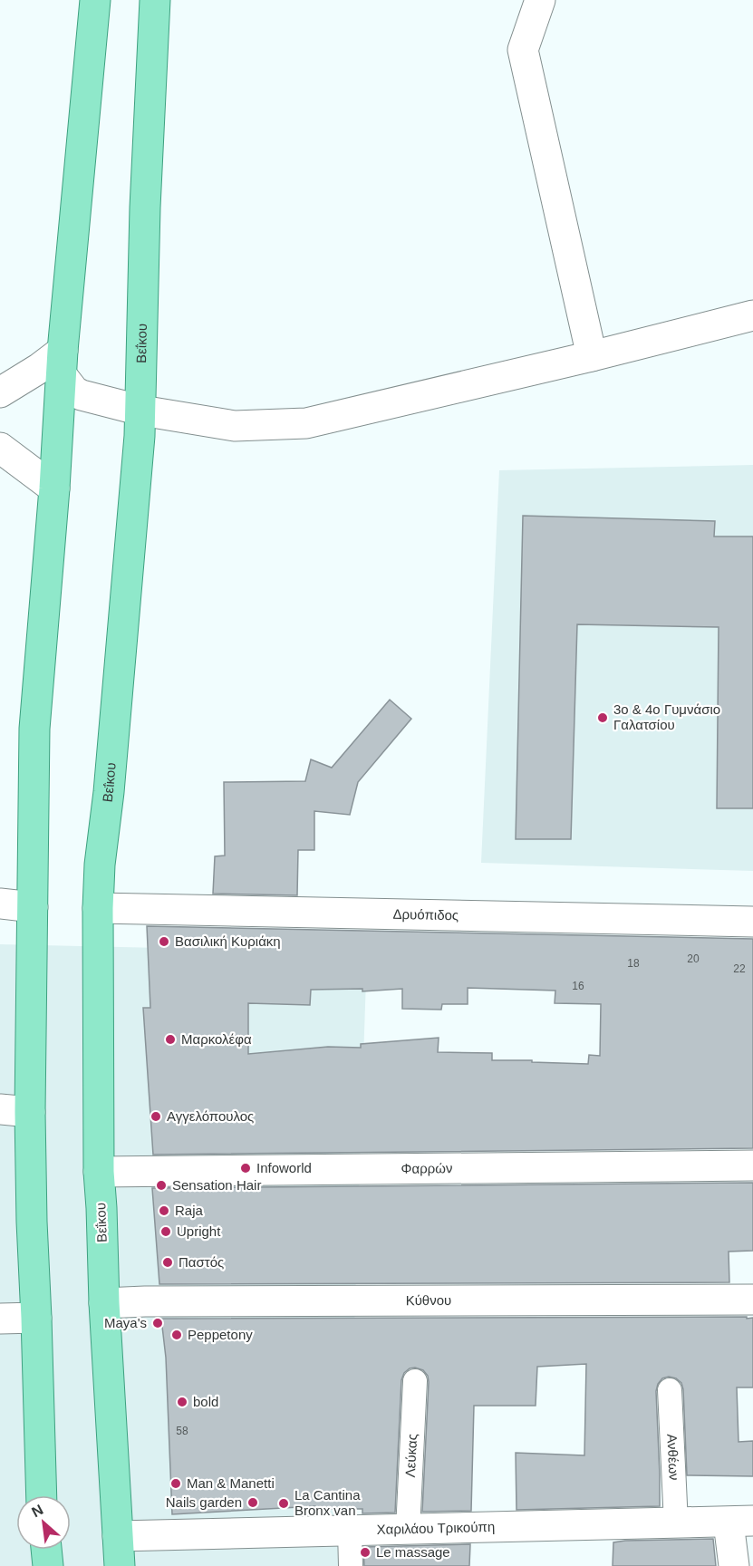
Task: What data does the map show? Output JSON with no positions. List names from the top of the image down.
{
  "streets": {
    "main road": ["Βεΐκου"],
    "street": [
      "Δρυόπιδος",
      "Φαρρών",
      "Κύθνου",
      "Λεύκας",
      "Ανθέων",
      "Χαριλάου Τρικούπη"
    ]
  },
  "crossings": [
    ["Βεΐκου", "Δρυόπιδος"],
    ["Βεΐκου", "Φαρρών"],
    ["Βεΐκου", "Κύθνου"],
    ["Βεΐκου", "Χαριλάου Τρικούπη"],
    ["Λεύκας", "Χαριλάου Τρικούπη"],
    ["Ανθέων", "Χαριλάου Τρικούπη"]
  ],
  "places": [
    "3ο & 4ο Γυμνάσιο Γαλατσίου",
    "Βασιλική Κυριάκη",
    "Μαρκολέφα",
    "Αγγελόπουλος",
    "Infoworld",
    "Sensation Hair",
    "Raja",
    "Upright",
    "Παστός",
    "Maya's",
    "Peppetony",
    "bold",
    "Man & Manetti",
    "Nails garden",
    "La Cantina Bronx van",
    "Le massage"
  ],
  "house_numbers": [
    "20",
    "18",
    "22",
    "16",
    "58"
  ],
  "north": "top left"
}
